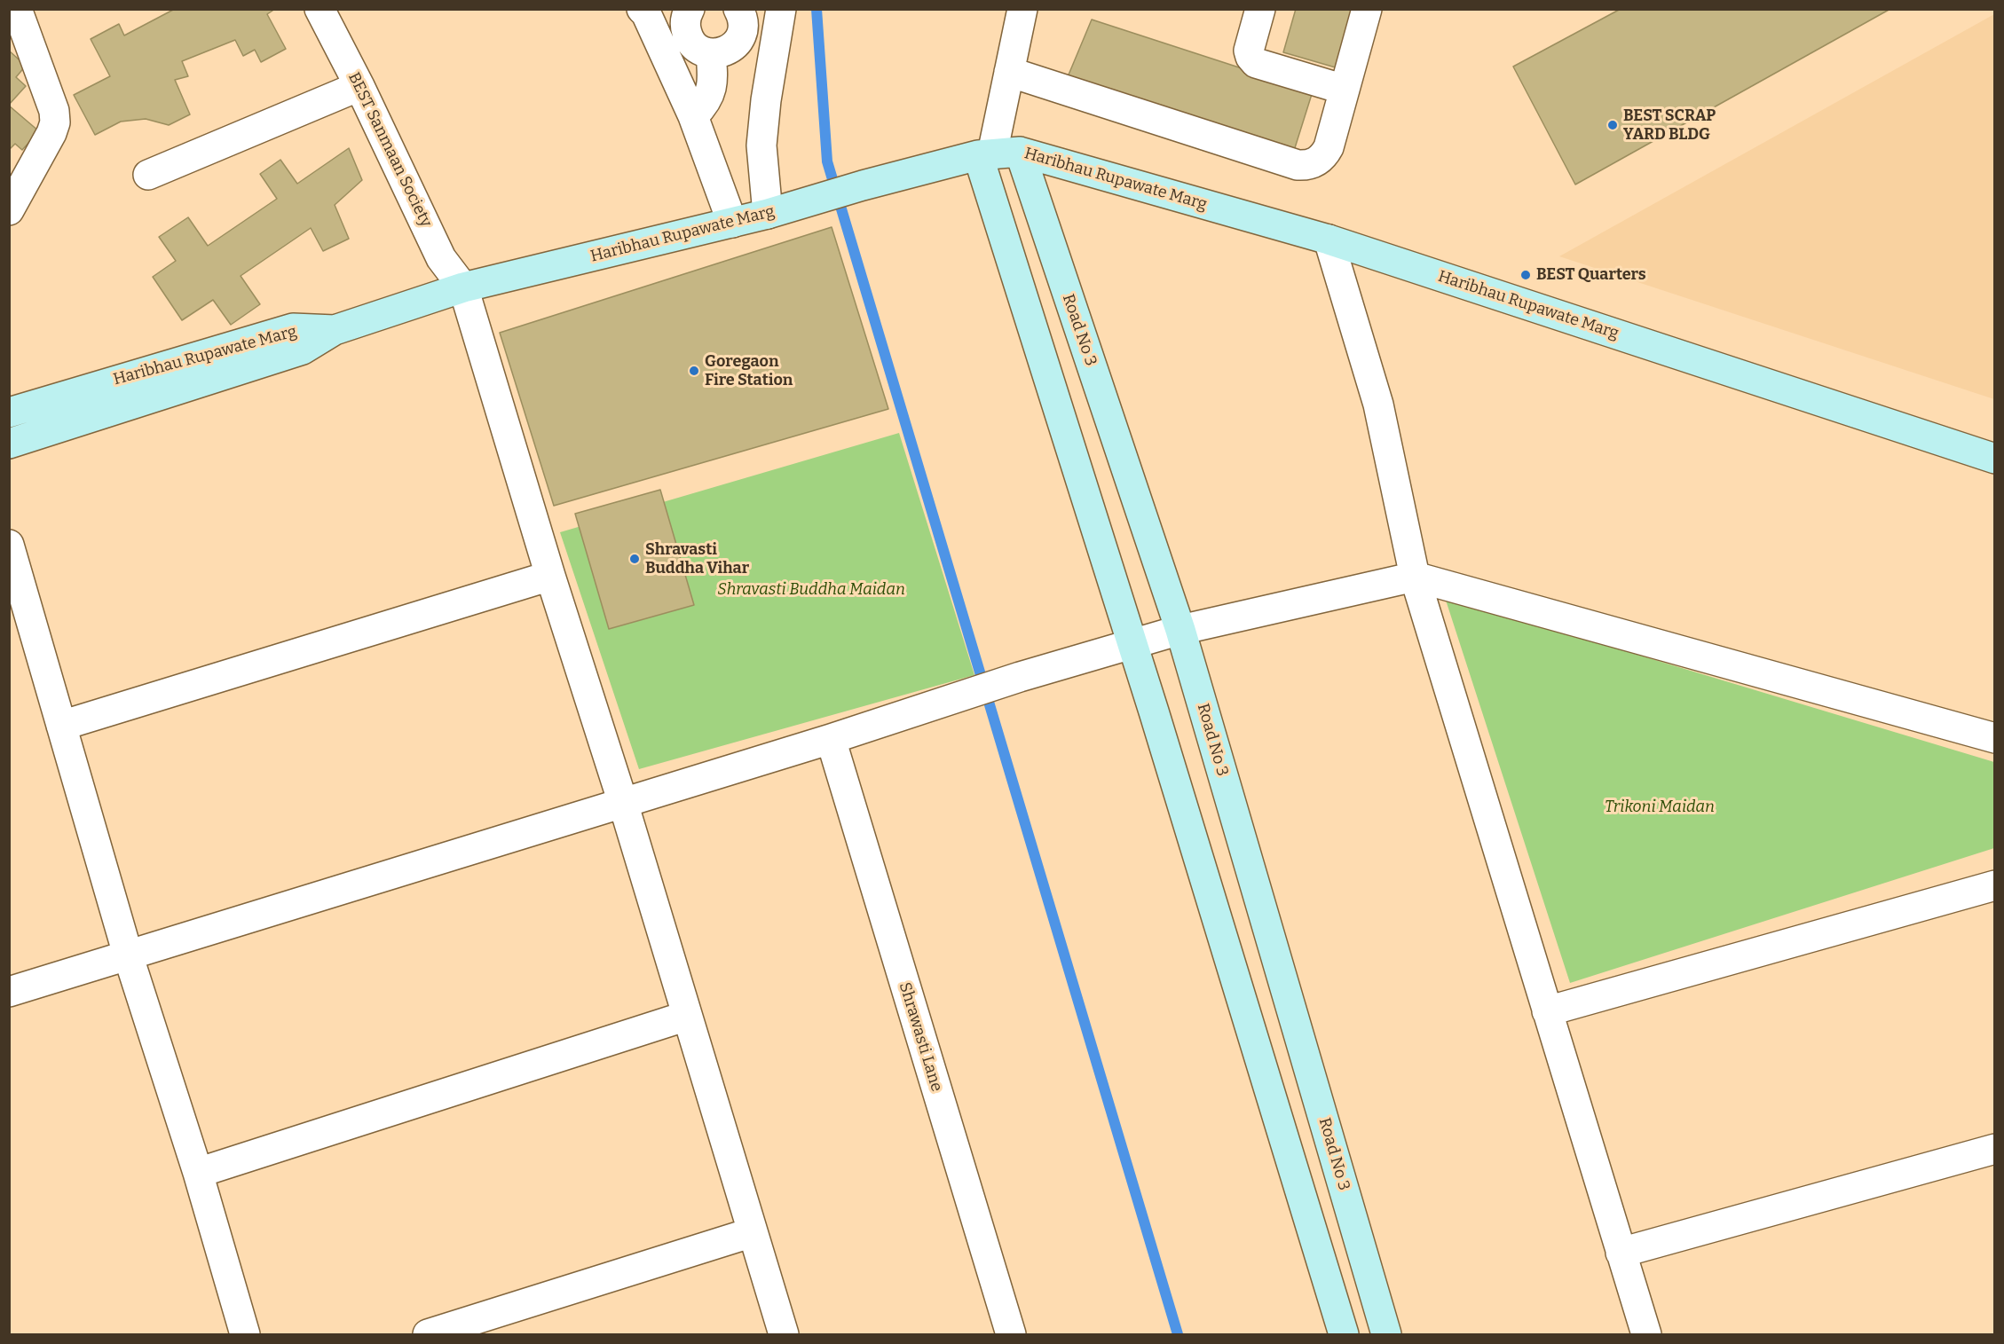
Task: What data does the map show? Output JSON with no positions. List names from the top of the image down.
{
  "streets": {
    "street": [
      "BEST Sanmaan Society",
      "Haribhau Rupawate Marg",
      "Road No 3",
      "Shrawasti Lane"
    ]
  },
  "crossings": [
    ["BEST Sanmaan Society", "Haribhau Rupawate Marg"],
    ["Haribhau Rupawate Marg", "Road No 3"]
  ],
  "parks": ["Shravasti Buddha Maidan", "Trikoni Maidan"],
  "places": [
    "BEST SCRAP YARD BLDG",
    "BEST Quarters",
    "Goregaon Fire Station",
    "Shravasti Buddha Vihar"
  ]
}
